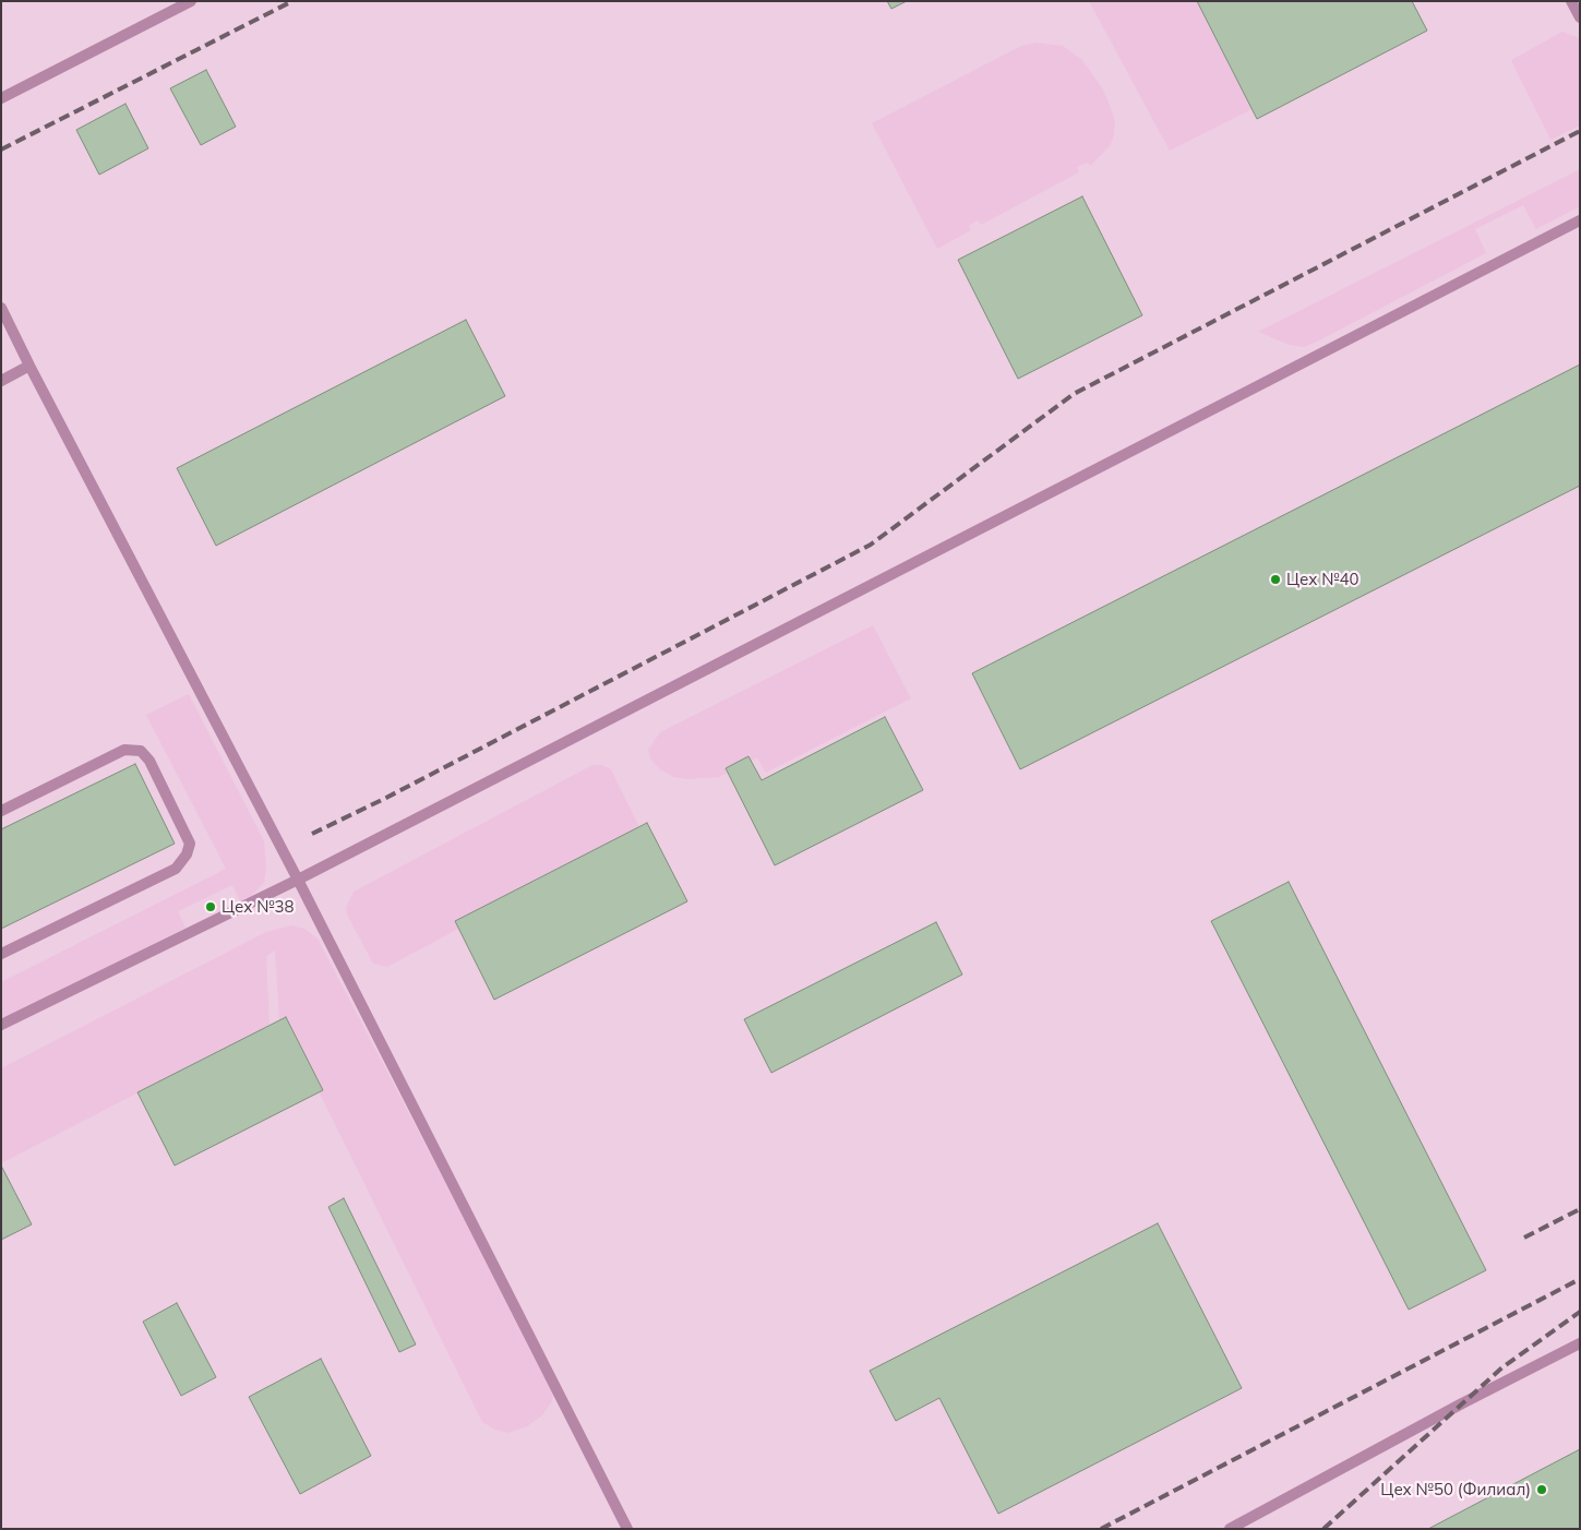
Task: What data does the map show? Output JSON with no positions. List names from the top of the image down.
{
  "places": ["Цех №40", "Цех №38", "Цех №50 (Филиал)"]
}
